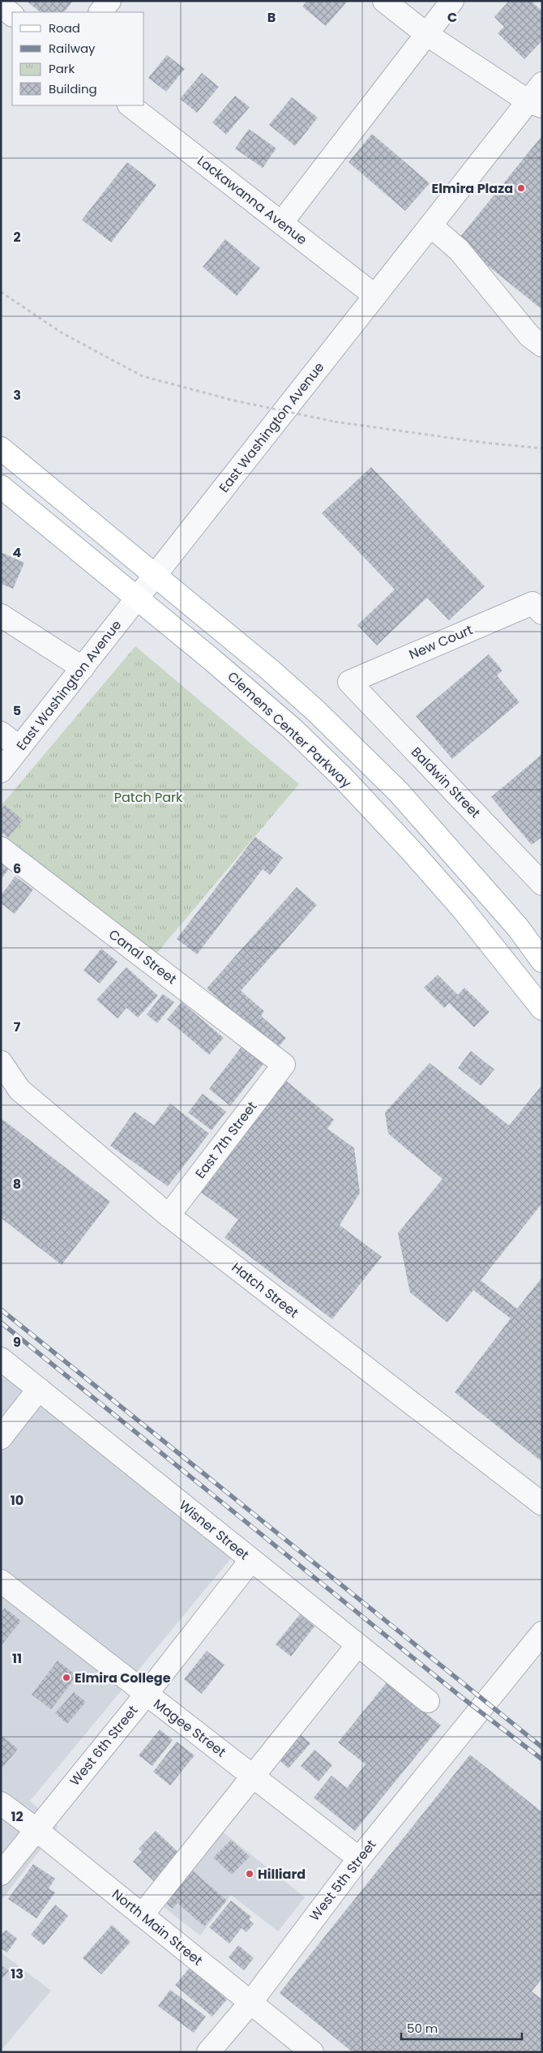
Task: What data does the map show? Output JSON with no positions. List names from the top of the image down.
{
  "streets": {
    "main road": ["Clemens Center Parkway"],
    "street": [
      "Lackawanna Avenue",
      "East Washington Avenue",
      "New Court",
      "Baldwin Street",
      "Canal Street",
      "East 7th Street",
      "Hatch Street",
      "Wisner Street",
      "Magee Street",
      "West 6th Street",
      "West 5th Street",
      "North Main Street"
    ]
  },
  "crossings": [
    ["Lackawanna Avenue", "East Washington Avenue"],
    ["East Washington Avenue", "Clemens Center Parkway"],
    ["New Court", "Baldwin Street"],
    ["Canal Street", "East 7th Street"],
    ["East 7th Street", "Hatch Street"],
    ["Wisner Street", "West 6th Street"],
    ["Magee Street", "West 6th Street"],
    ["Magee Street", "West 5th Street"],
    ["West 6th Street", "North Main Street"],
    ["West 5th Street", "North Main Street"]
  ],
  "parks": ["Patch Park"],
  "places": ["Elmira Plaza", "Elmira College", "Hilliard"],
  "legend": [
    "Road",
    "Railway",
    "Park",
    "Building"
  ],
  "scale_bar": "50 m",
  "grid": {
    "columns": ["B", "C"],
    "rows": [
      "2",
      "3",
      "4",
      "5",
      "6",
      "7",
      "8",
      "9",
      "10",
      "11",
      "12",
      "13"
    ]
  }
}
